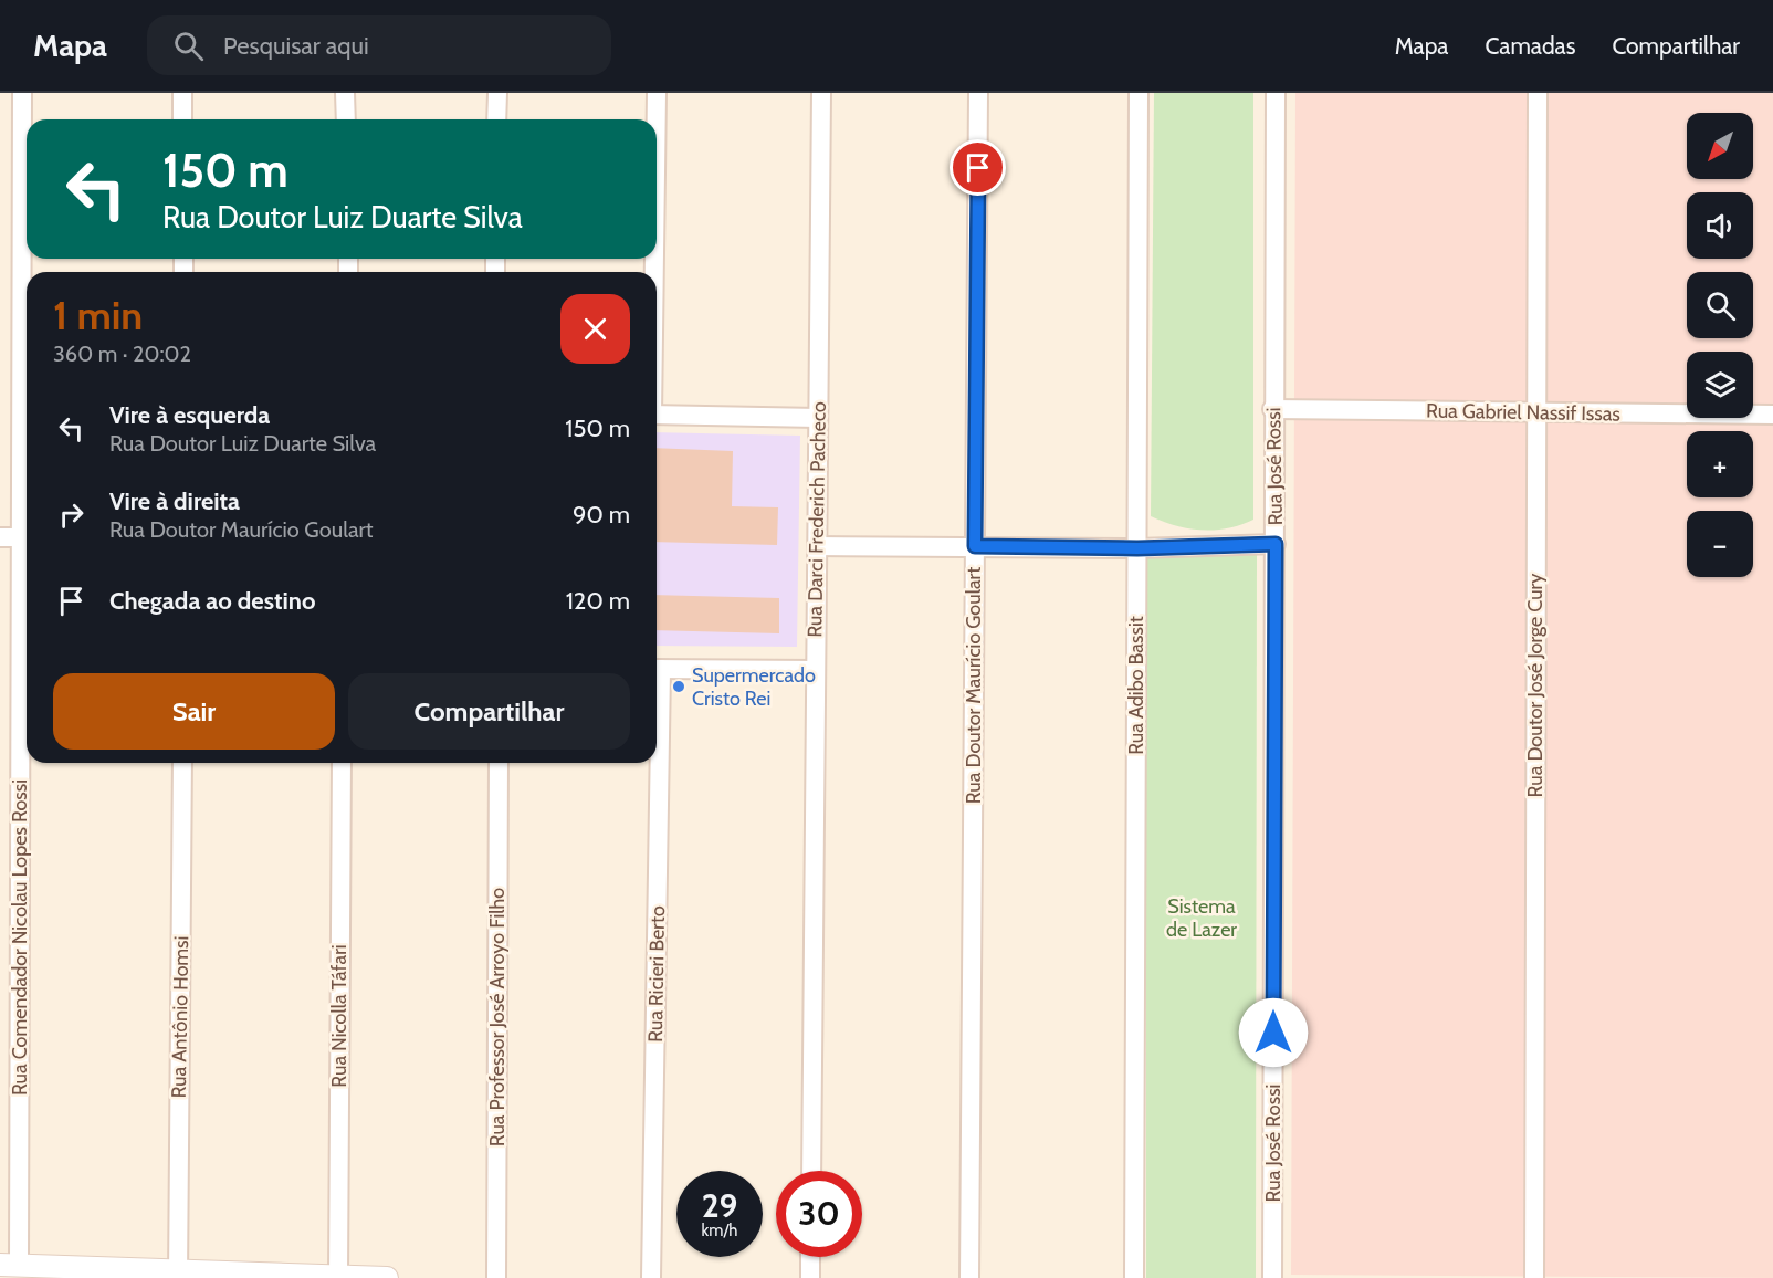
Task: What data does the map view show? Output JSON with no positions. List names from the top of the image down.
{
  "streets": {
    "street": [
      "Rua Gabriel Nassif Issas",
      "Rua José Rossi",
      "Rua Darci Frederich Pacheco",
      "Rua Doutor Maurício Goulart",
      "Rua Adibo Bassit",
      "Rua Doutor José Jorge Cury",
      "Rua Comendador Nicolau Lopes Rossi",
      "Rua Ricieri Berto",
      "Rua Nicolla Táfari",
      "Rua Antônio Homsi",
      "Rua Professor José Arroyo Filho"
    ]
  },
  "crossings": [
    ["Rua Gabriel Nassif Issas", "Rua José Rossi"],
    ["Rua Gabriel Nassif Issas", "Rua Doutor José Jorge Cury"]
  ],
  "parks": ["Sistema de Lazer"],
  "places": ["Supermercado Cristo Rei"],
  "north": "bottom left",
  "page": {
    "header": "Mapa",
    "search": "Pesquisar aqui",
    "nav": ["Mapa", "Camadas", "Compartilhar"],
    "map_buttons": ["+", "−"],
    "turn": ["150 m", "Rua Doutor Luiz Duarte Silva"],
    "heading": ["1 min", "360 m · 20:02"],
    "list": [
      {
        "name": "Vire à esquerda",
        "note": "Rua Doutor Luiz Duarte Silva",
        "value": "150 m"
      },
      {
        "name": "Vire à direita",
        "note": "Rua Doutor Maurício Goulart",
        "value": "90 m"
      },
      {
        "name": "Chegada ao destino",
        "value": "120 m"
      }
    ],
    "buttons": ["Sair", "Compartilhar"],
    "speed": "29 km/h",
    "limit": "30"
  }
}
